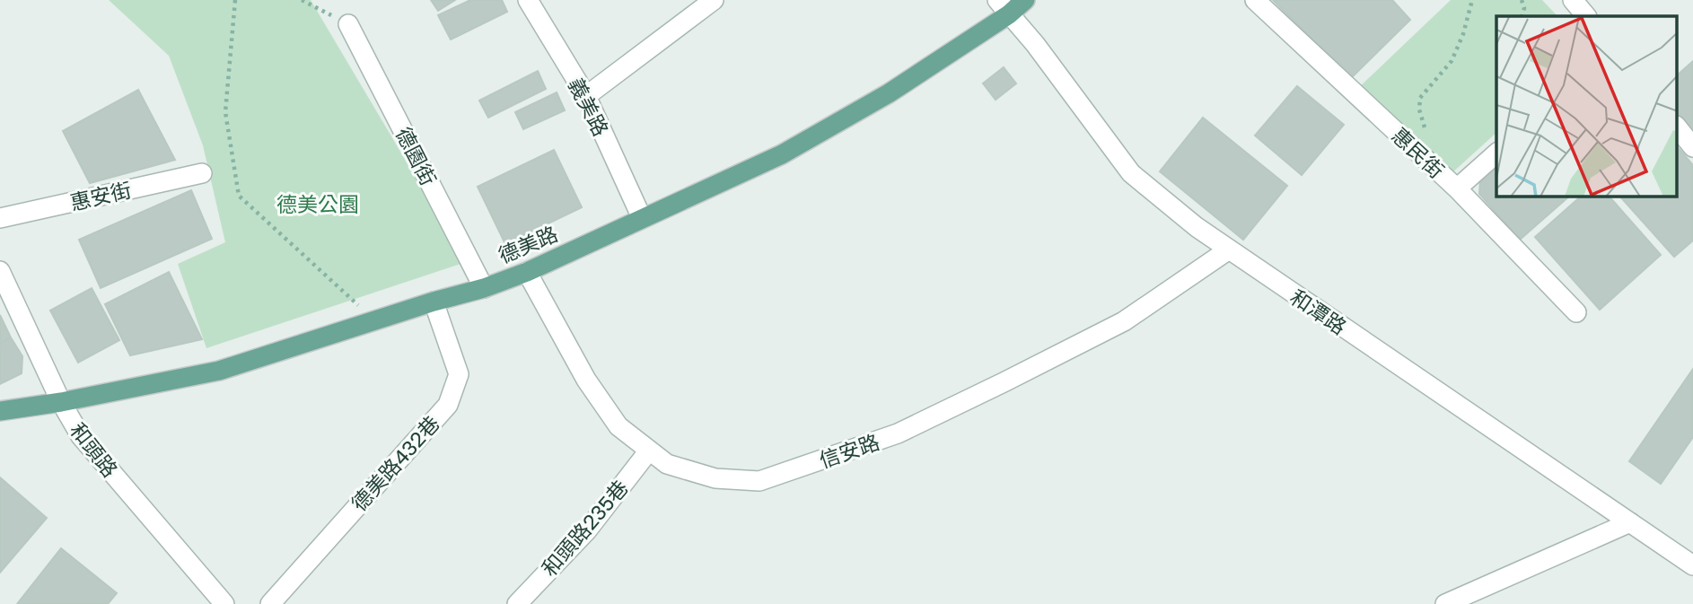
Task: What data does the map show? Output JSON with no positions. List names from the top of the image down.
{
  "streets": {
    "main road": ["德美路"],
    "street": [
      "義美路",
      "惠民街",
      "德園街",
      "惠安街",
      "和潭路",
      "和頭路",
      "信安路",
      "德美路432巷",
      "和頭路235巷"
    ]
  },
  "crossings": [
    ["義美路", "德美路"],
    ["德園街", "德美路"],
    ["德美路", "和潭路"],
    ["德美路", "和頭路"],
    ["德美路", "信安路"],
    ["德美路", "德美路432巷"],
    ["和潭路", "信安路"],
    ["信安路", "和頭路235巷"]
  ],
  "parks": ["德美公園"]
}
